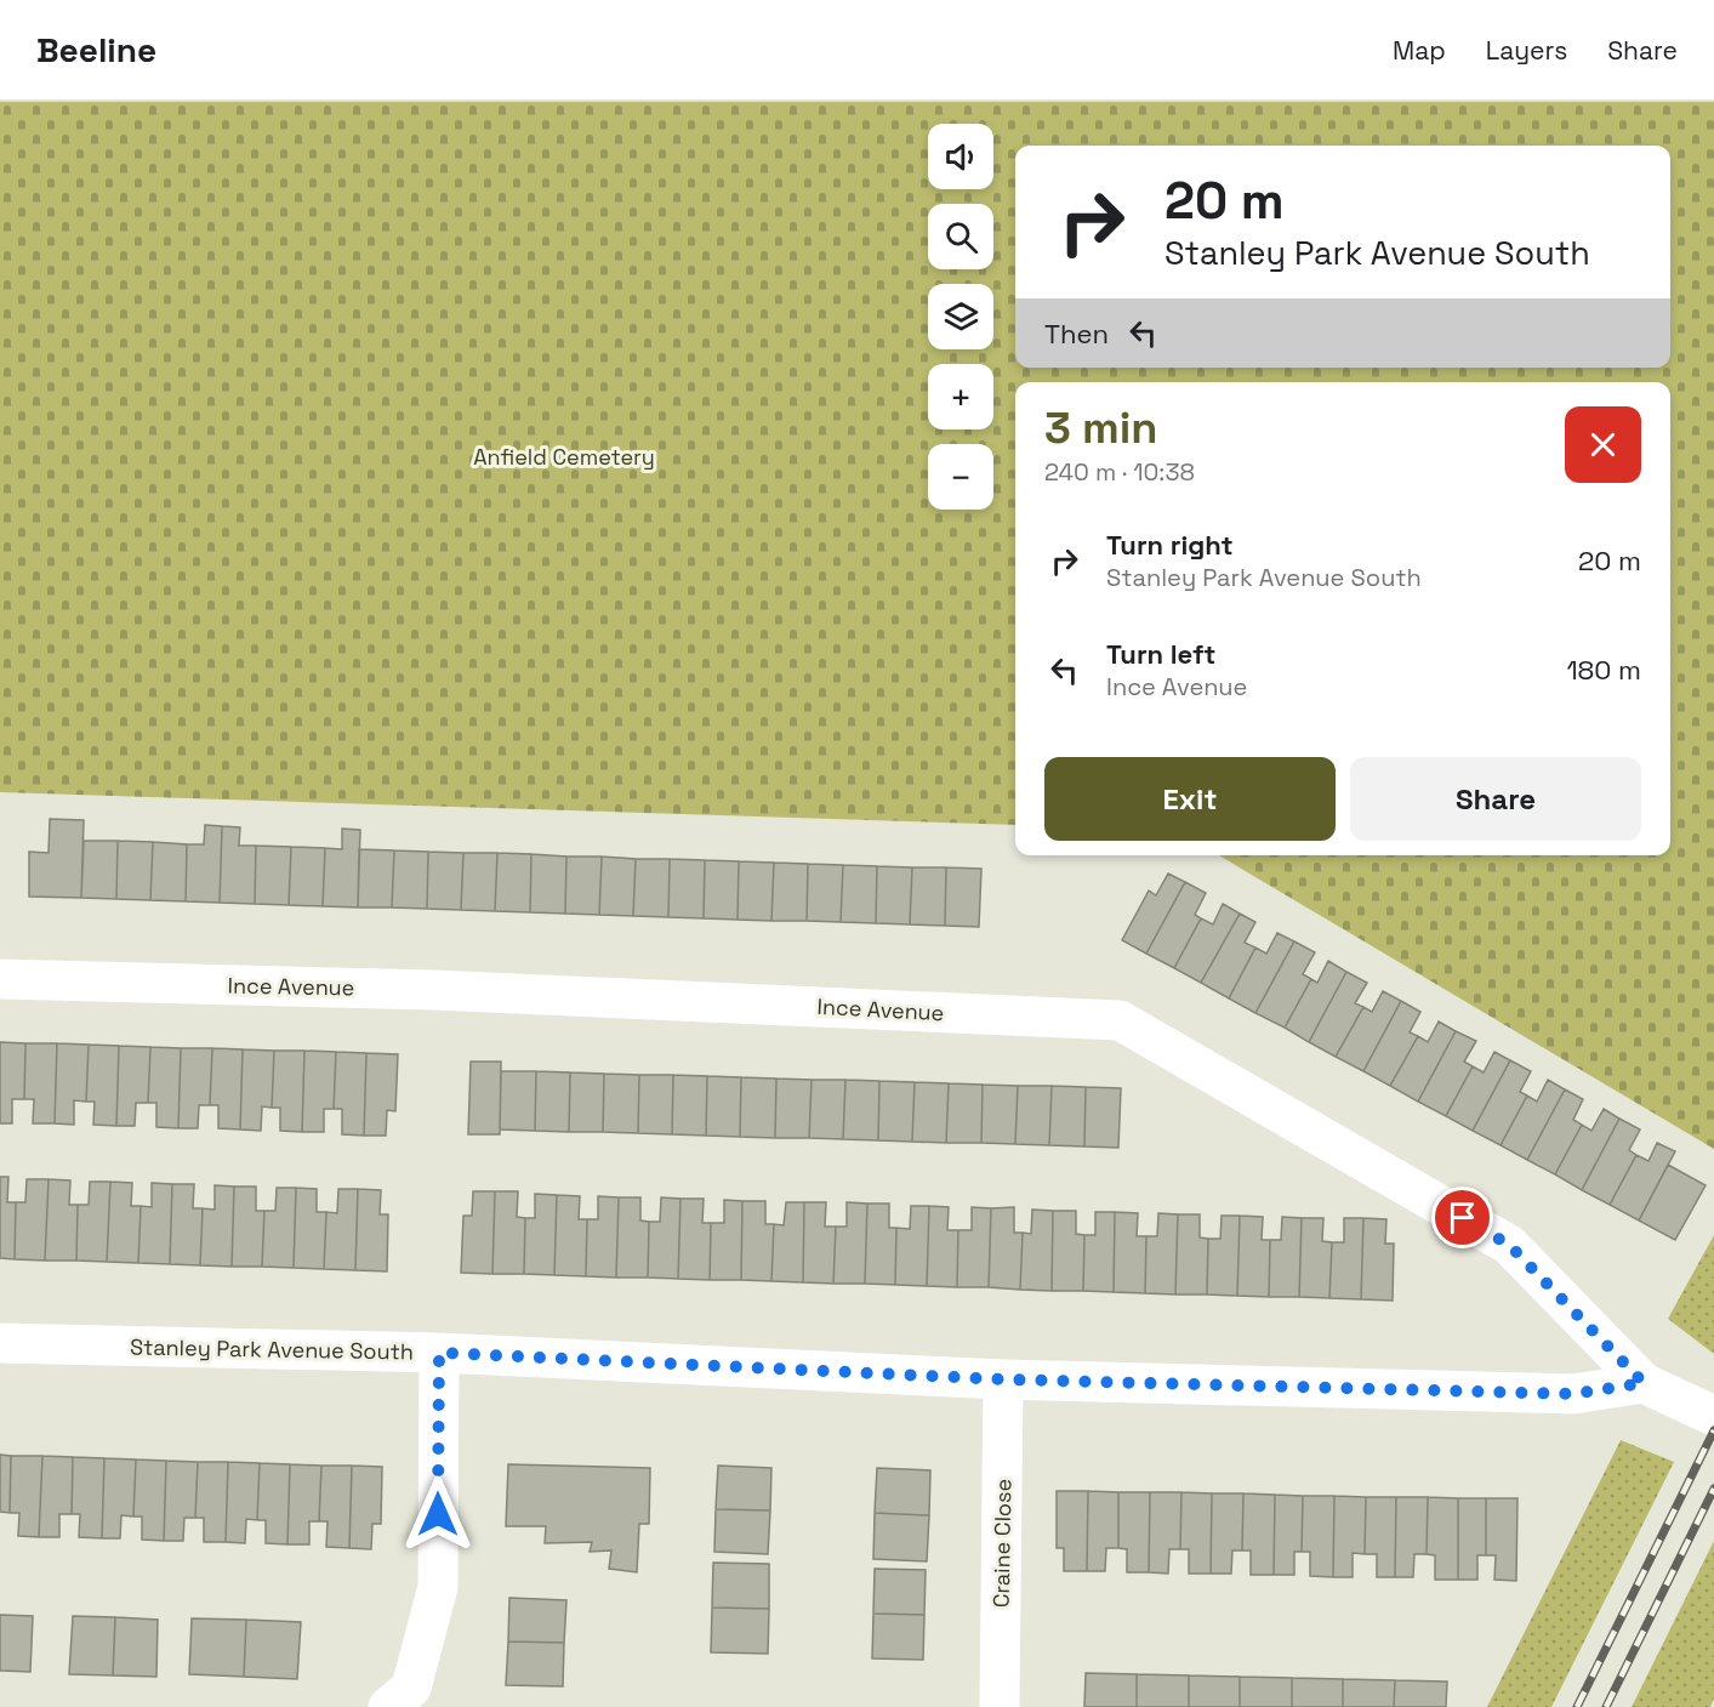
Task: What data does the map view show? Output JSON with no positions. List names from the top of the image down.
{
  "streets": {
    "street": ["Ince Avenue", "Stanley Park Avenue South", "Craine Close"]
  },
  "crossings": [
    ["Ince Avenue", "Stanley Park Avenue South"],
    ["Stanley Park Avenue South", "Craine Close"]
  ],
  "parks": ["Anfield Cemetery"],
  "page": {
    "header": "Beeline",
    "nav": ["Map", "Layers", "Share"],
    "map_buttons": ["+", "−"],
    "turn": ["20 m", "Stanley Park Avenue South"],
    "then": "Then",
    "heading": ["3 min", "240 m · 10:38"],
    "list": [
      {
        "name": "Turn right",
        "note": "Stanley Park Avenue South",
        "value": "20 m"
      },
      {
        "name": "Turn left",
        "note": "Ince Avenue",
        "value": "180 m"
      }
    ],
    "buttons": ["Exit", "Share"]
  }
}
